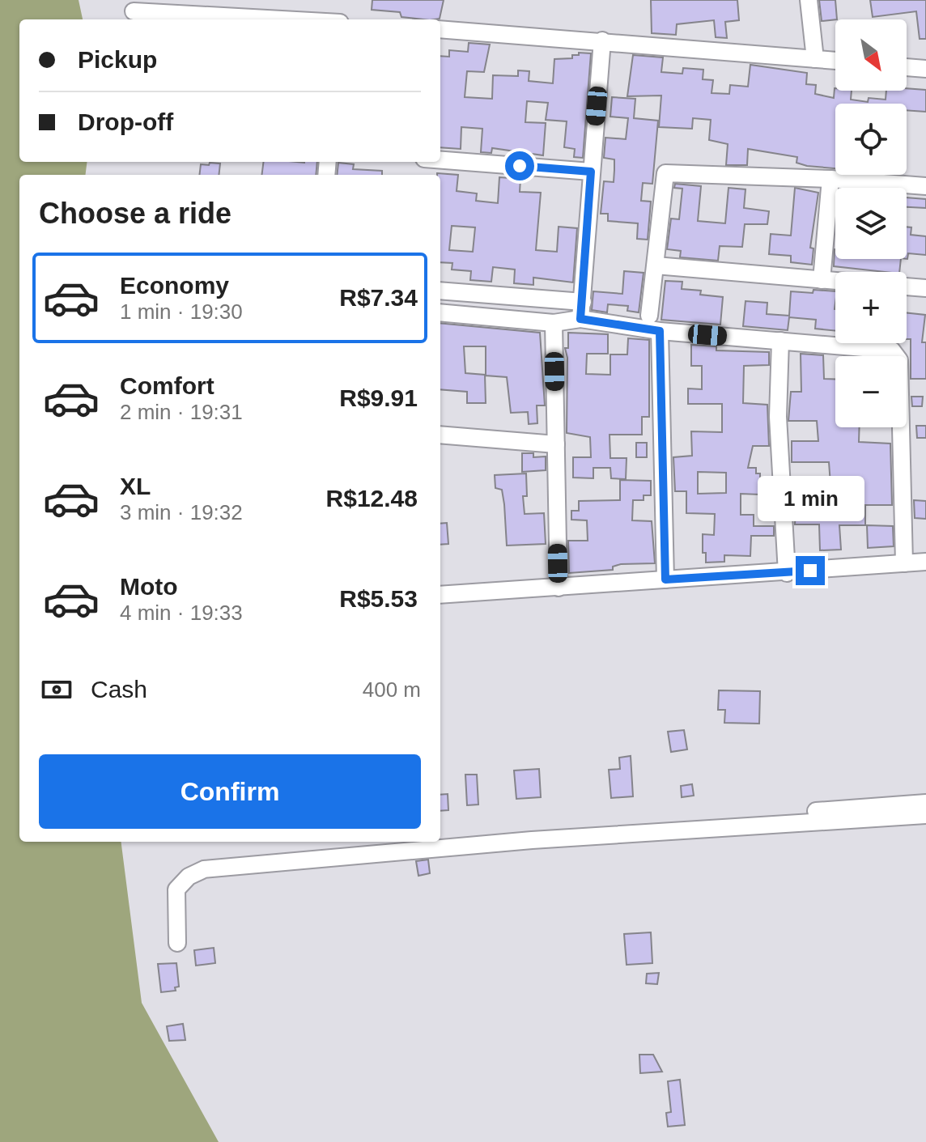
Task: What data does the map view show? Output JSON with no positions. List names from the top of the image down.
{
  "north": "bottom right",
  "page": {
    "map_buttons": ["+", "−"],
    "banner": ["Pickup", "Drop-off"],
    "heading": "Choose a ride",
    "list": [
      {
        "name": "Economy",
        "note": "1 min · 19:30",
        "value": "R$7.34"
      },
      {
        "name": "Comfort",
        "note": "2 min · 19:31",
        "value": "R$9.91"
      },
      {
        "name": "XL",
        "note": "3 min · 19:32",
        "value": "R$12.48"
      },
      {
        "name": "Moto",
        "note": "4 min · 19:33",
        "value": "R$5.53"
      }
    ],
    "bubble": "1 min",
    "pay": ["Cash", "400 m"],
    "buttons": "Confirm"
  }
}
